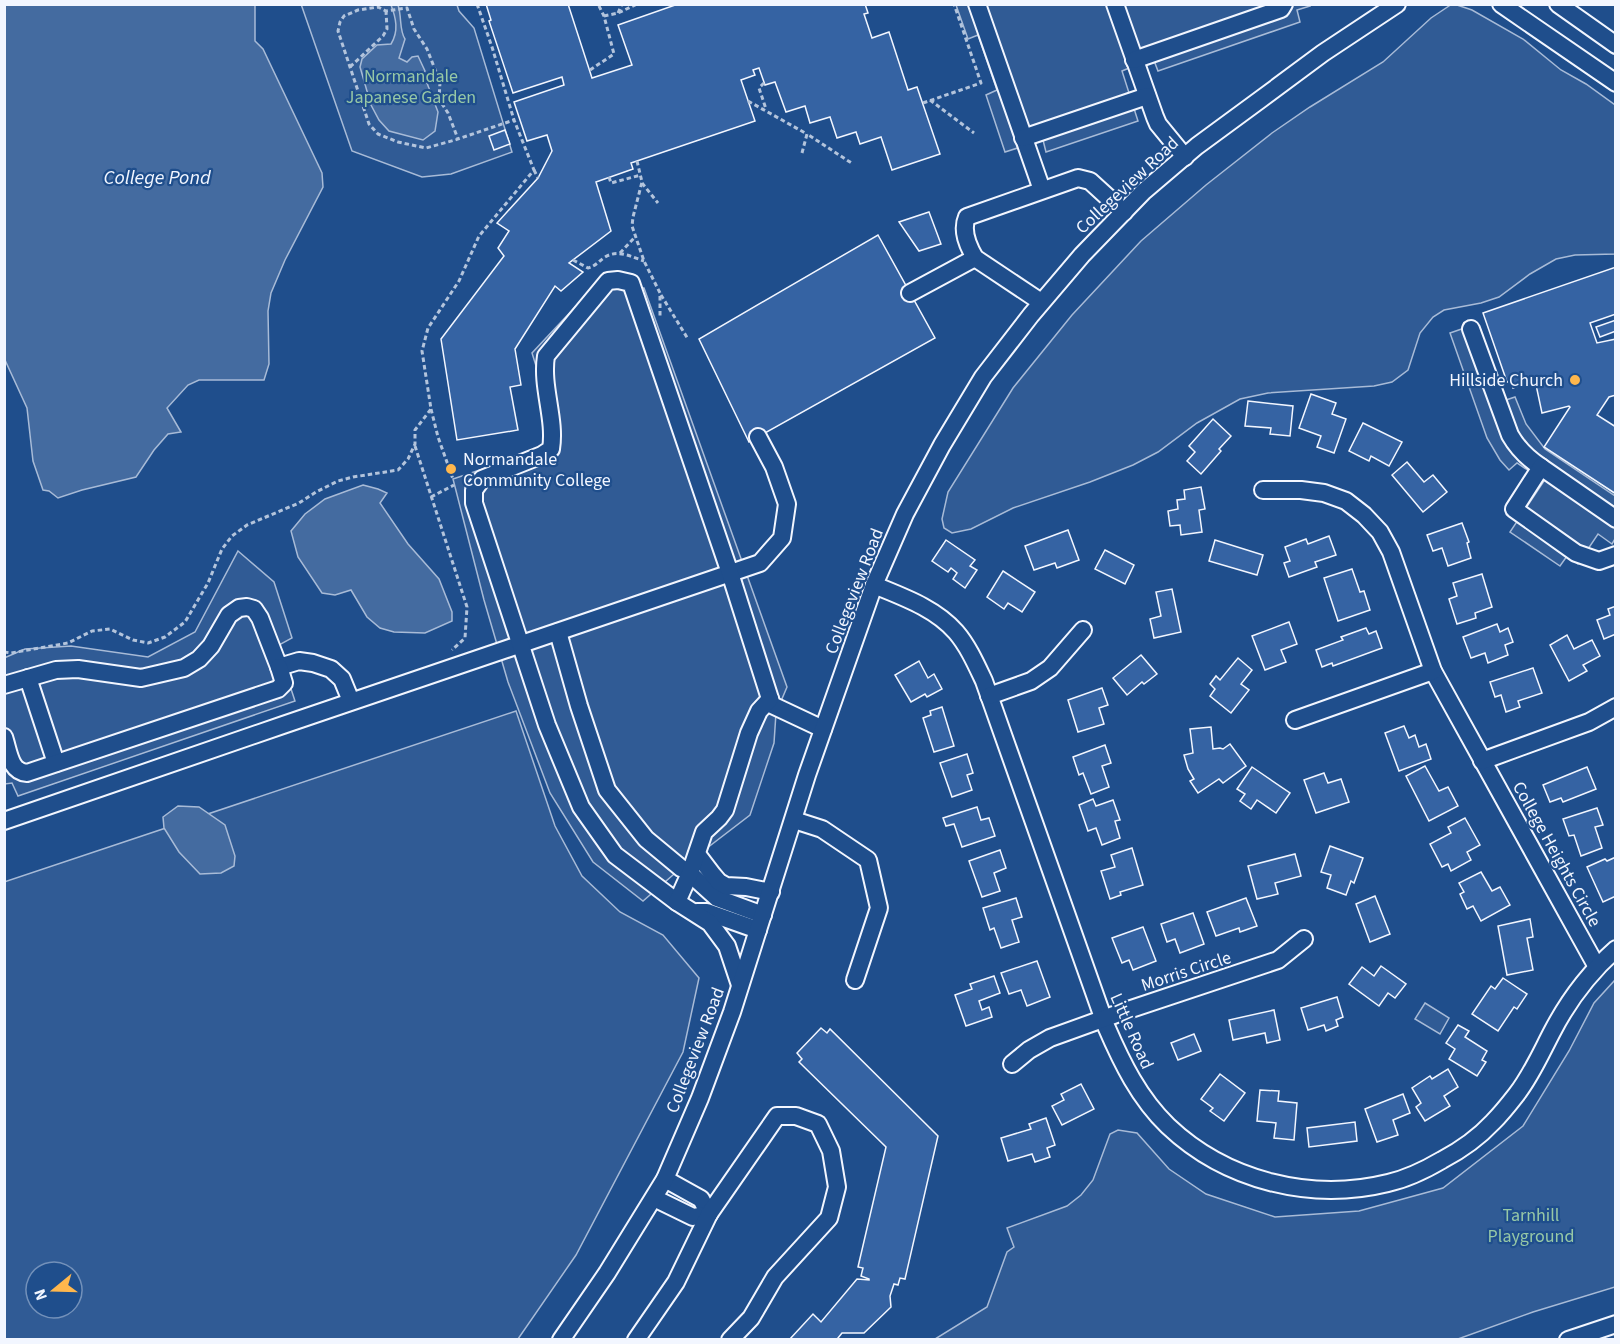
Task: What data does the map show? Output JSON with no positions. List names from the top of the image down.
{
  "streets": {
    "street": [
      "Collegeview Road",
      "College Heights Circle",
      "Morris Circle",
      "Little Road"
    ]
  },
  "crossings": [
    ["Collegeview Road", "Little Road"],
    ["College Heights Circle", "Little Road"],
    ["Morris Circle", "Little Road"]
  ],
  "water": ["College Pond"],
  "parks": ["Normandale Japanese Garden", "Tarnhill Playground"],
  "places": ["Hillside Church", "Normandale Community College"],
  "north": "left"
}
